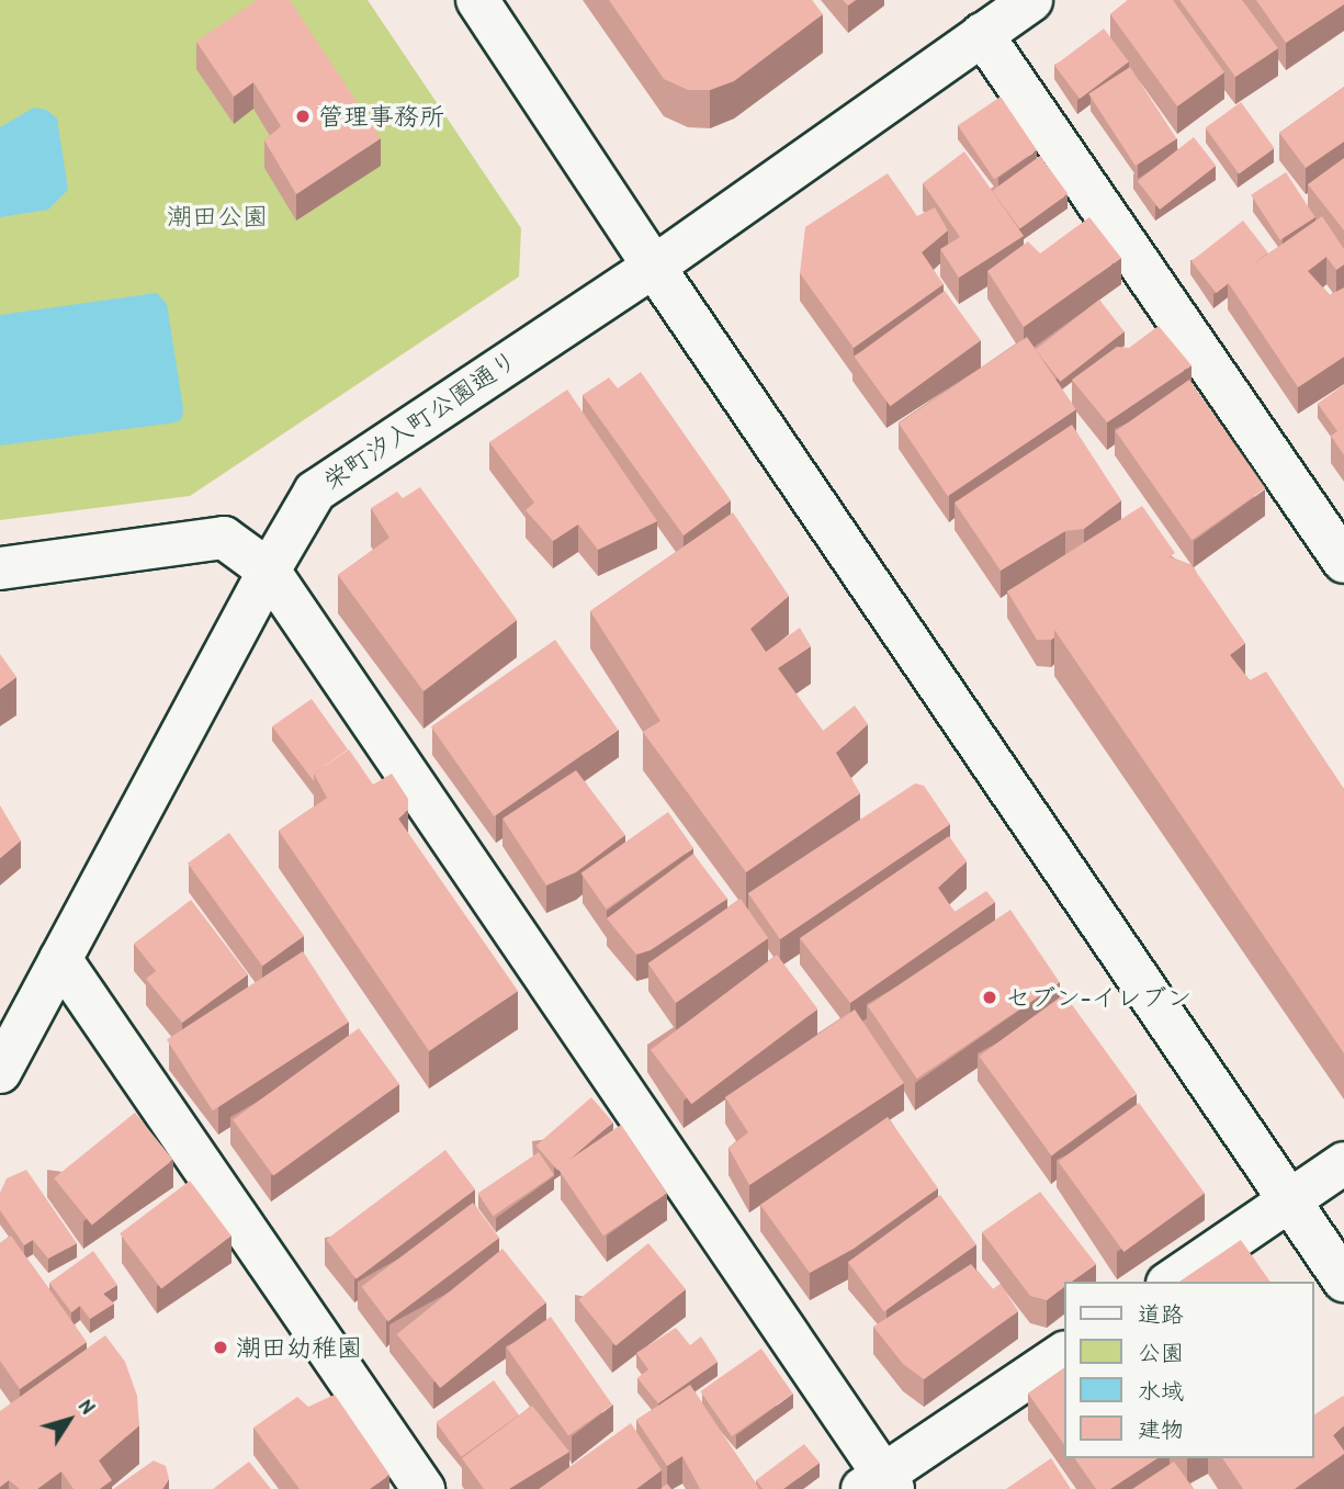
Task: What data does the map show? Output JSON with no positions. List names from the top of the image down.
{
  "streets": {
    "street": ["栄町汐入町公園通り"]
  },
  "parks": ["潮田公園"],
  "places": ["管理事務所", "セブン-イレブン", "潮田幼稚園"],
  "legend": [
    "道路",
    "公園",
    "水域",
    "建物"
  ],
  "north": "top right"
}
